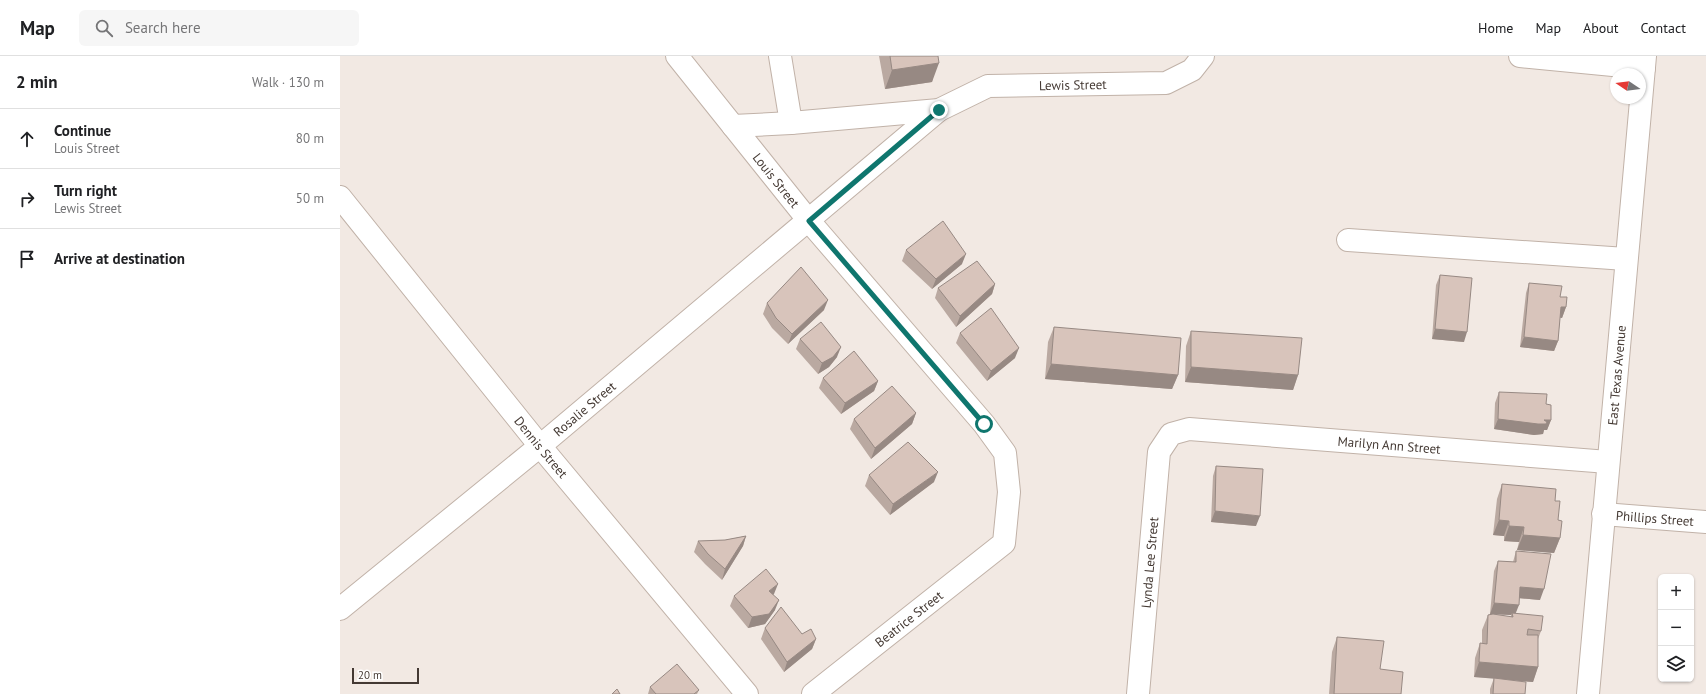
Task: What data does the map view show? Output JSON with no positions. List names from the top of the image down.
{
  "streets": {
    "street": [
      "Lewis Street",
      "Louis Street",
      "East Texas Avenue",
      "Rosalie Street",
      "Marilyn Ann Street",
      "Dennis Street",
      "Phillips Street",
      "Lynda Lee Street",
      "Beatrice Street"
    ]
  },
  "crossings": [
    ["Lewis Street", "Louis Street"],
    ["Lewis Street", "Rosalie Street"],
    ["Louis Street", "Rosalie Street"],
    ["Louis Street", "Beatrice Street"],
    ["East Texas Avenue", "Marilyn Ann Street"],
    ["East Texas Avenue", "Phillips Street"],
    ["Rosalie Street", "Dennis Street"],
    ["Marilyn Ann Street", "Lynda Lee Street"]
  ],
  "scale_bar": "20 m",
  "north": "left",
  "page": {
    "header": "Map",
    "search": "Search here",
    "nav": [
      "Home",
      "Map",
      "About",
      "Contact"
    ],
    "heading": ["2 min", "Walk · 130 m"],
    "list": [
      ["Continue", "Louis Street", "80 m"],
      ["Turn right", "Lewis Street", "50 m"],
      "Arrive at destination"
    ],
    "map_buttons": ["+", "−"],
    "scale": "20 m"
  }
}
